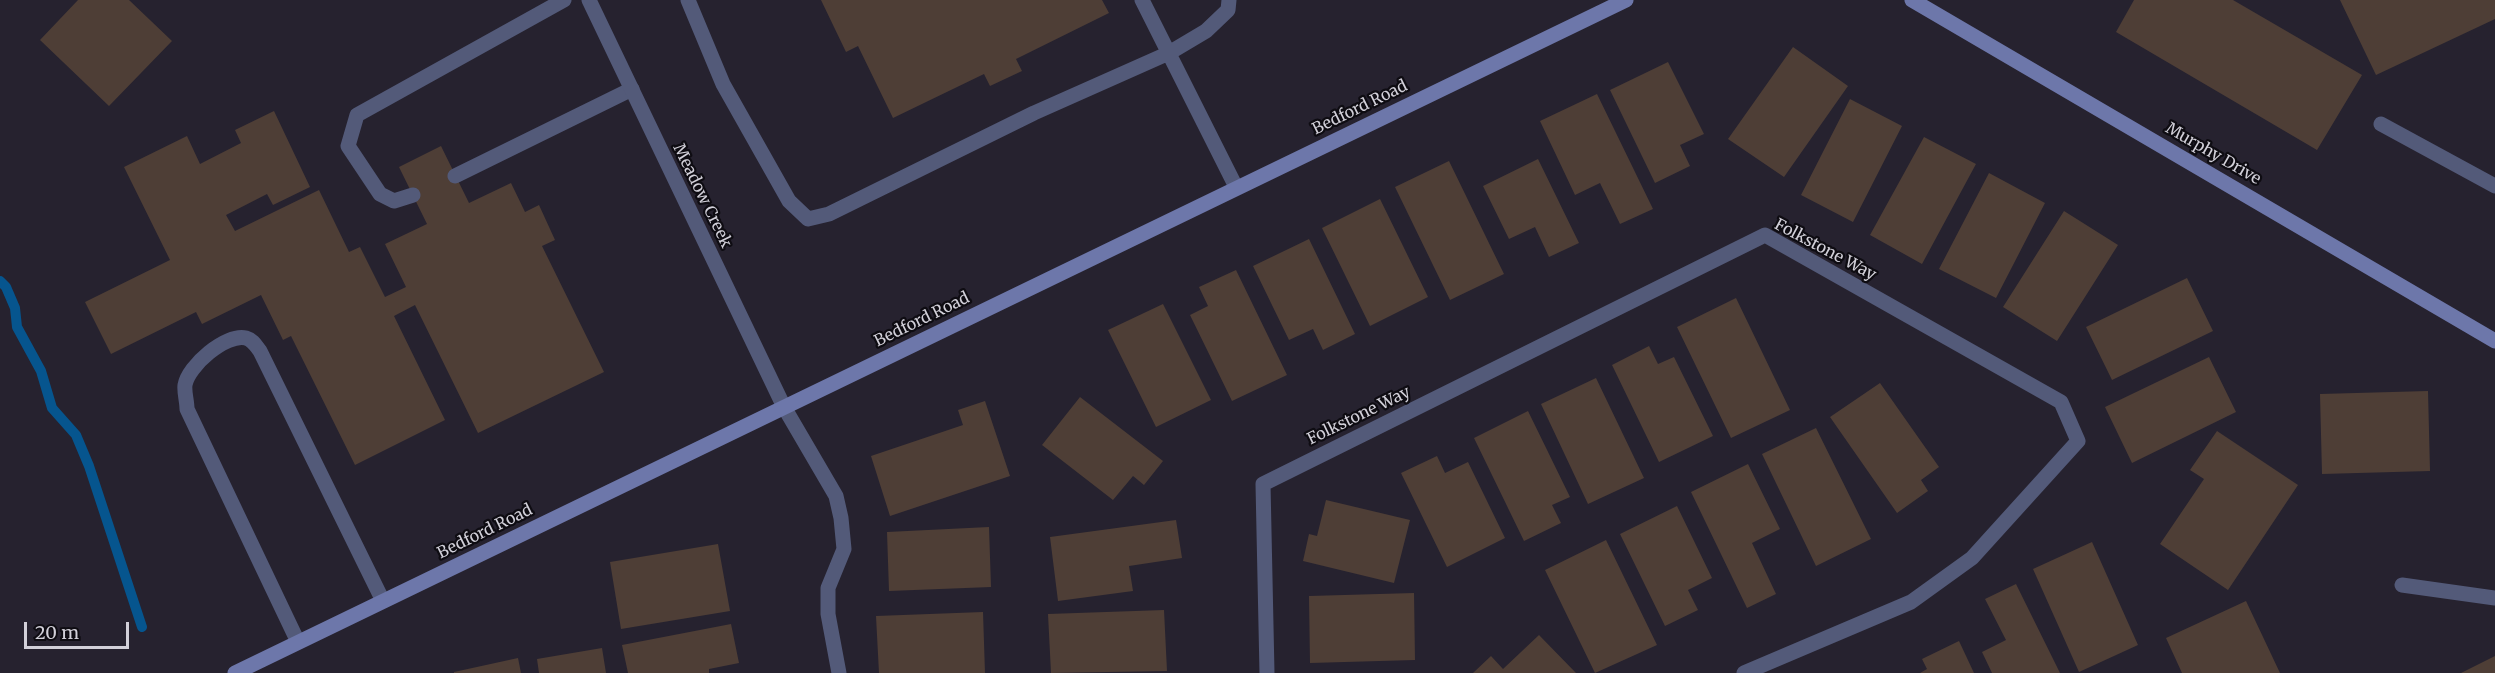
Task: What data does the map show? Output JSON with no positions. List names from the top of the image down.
{
  "streets": {
    "main road": ["Bedford Road", "Murphy Drive"],
    "street": ["Meadow Creek", "Folkstone Way"]
  },
  "crossings": [
    ["Bedford Road", "Meadow Creek"]
  ],
  "scale_bar": "20 m"
}
